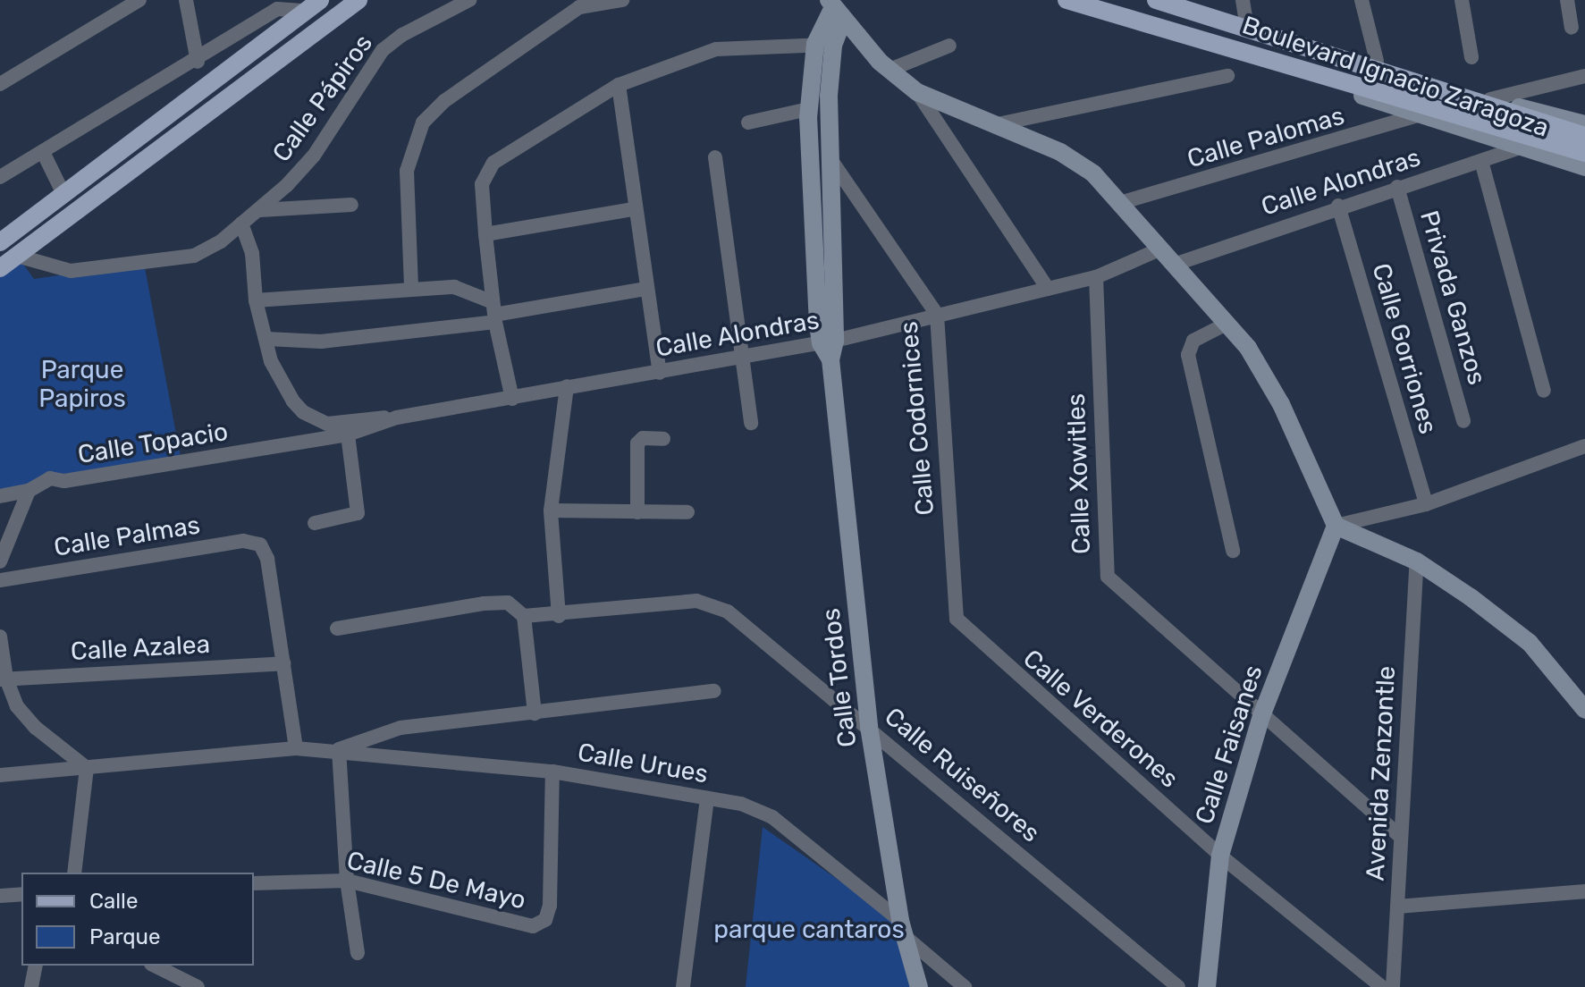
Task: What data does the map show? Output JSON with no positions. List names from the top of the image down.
{
  "streets": {
    "main road": ["Boulevard Ignacio Zaragoza"],
    "street": [
      "Calle Pápiros",
      "Calle Palomas",
      "Calle Alondras",
      "Privada Ganzos",
      "Calle Gorriones",
      "Calle Codornices",
      "Calle Topacio",
      "Calle Xowitles",
      "Calle Palmas",
      "Calle Azalea",
      "Calle Tordos",
      "Calle Verderones",
      "Calle Faisanes",
      "Calle Urues",
      "Avenida Zenzontle",
      "Calle Ruiseñores",
      "Calle 5 De Mayo"
    ]
  },
  "crossings": [
    ["Boulevard Ignacio Zaragoza", "Calle Palomas"],
    ["Boulevard Ignacio Zaragoza", "Calle Alondras"],
    ["Calle Alondras", "Privada Ganzos"],
    ["Calle Alondras", "Calle Gorriones"],
    ["Calle Alondras", "Calle Codornices"],
    ["Calle Alondras", "Calle Topacio"],
    ["Calle Alondras", "Calle Xowitles"],
    ["Calle Alondras", "Calle Tordos"],
    ["Calle Codornices", "Calle Tordos"],
    ["Calle Codornices", "Calle Verderones"],
    ["Calle Xowitles", "Calle Faisanes"],
    ["Calle Xowitles", "Avenida Zenzontle"],
    ["Calle Palmas", "Calle Azalea"],
    ["Calle Tordos", "Calle Urues"],
    ["Calle Tordos", "Calle Ruiseñores"],
    ["Calle Verderones", "Calle Faisanes"],
    ["Calle Urues", "Calle 5 De Mayo"]
  ],
  "parks": ["Parque Papiros", "parque cantaros"],
  "legend": ["Calle", "Parque"]
}
